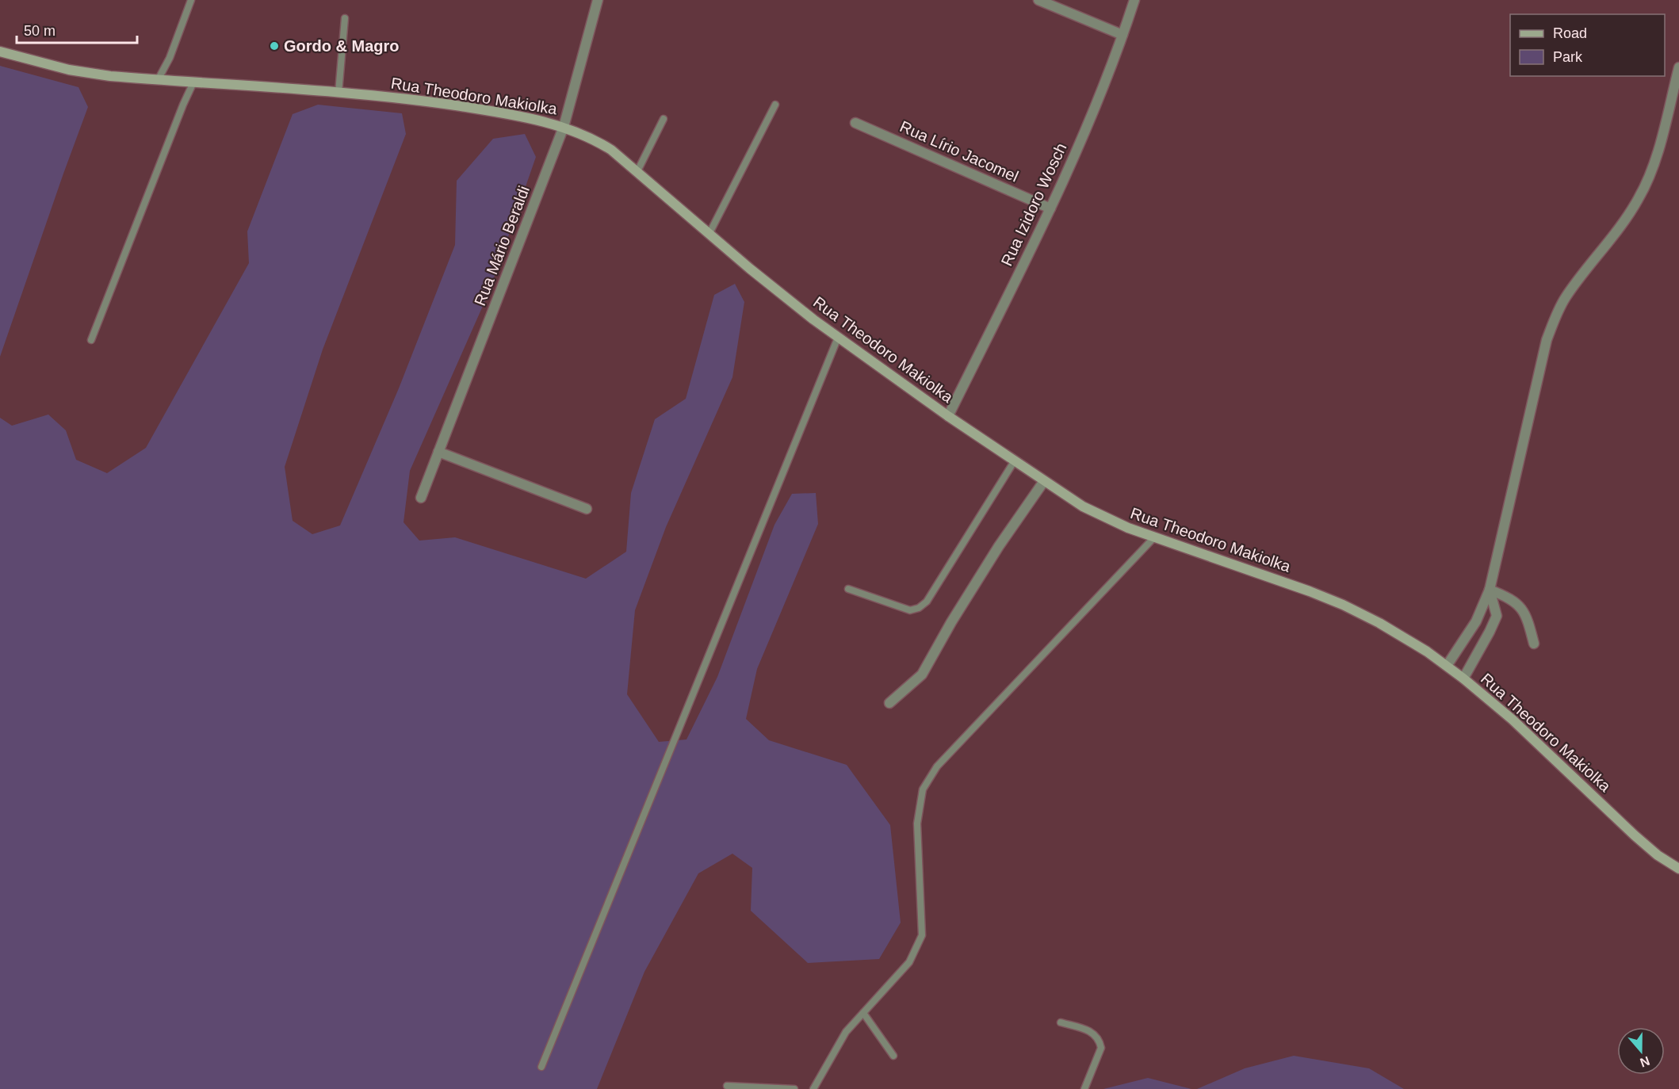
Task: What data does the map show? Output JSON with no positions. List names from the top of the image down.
{
  "streets": {
    "main road": ["Rua Theodoro Makiolka"],
    "street": ["Rua Lírio Jacomel", "Rua Izidoro Wosch", "Rua Mário Beraldi"]
  },
  "crossings": [
    ["Rua Theodoro Makiolka", "Rua Izidoro Wosch"],
    ["Rua Theodoro Makiolka", "Rua Mário Beraldi"],
    ["Rua Lírio Jacomel", "Rua Izidoro Wosch"]
  ],
  "places": ["Gordo & Magro"],
  "legend": ["Road", "Park"],
  "scale_bar": "50 m",
  "north": "bottom"
}
